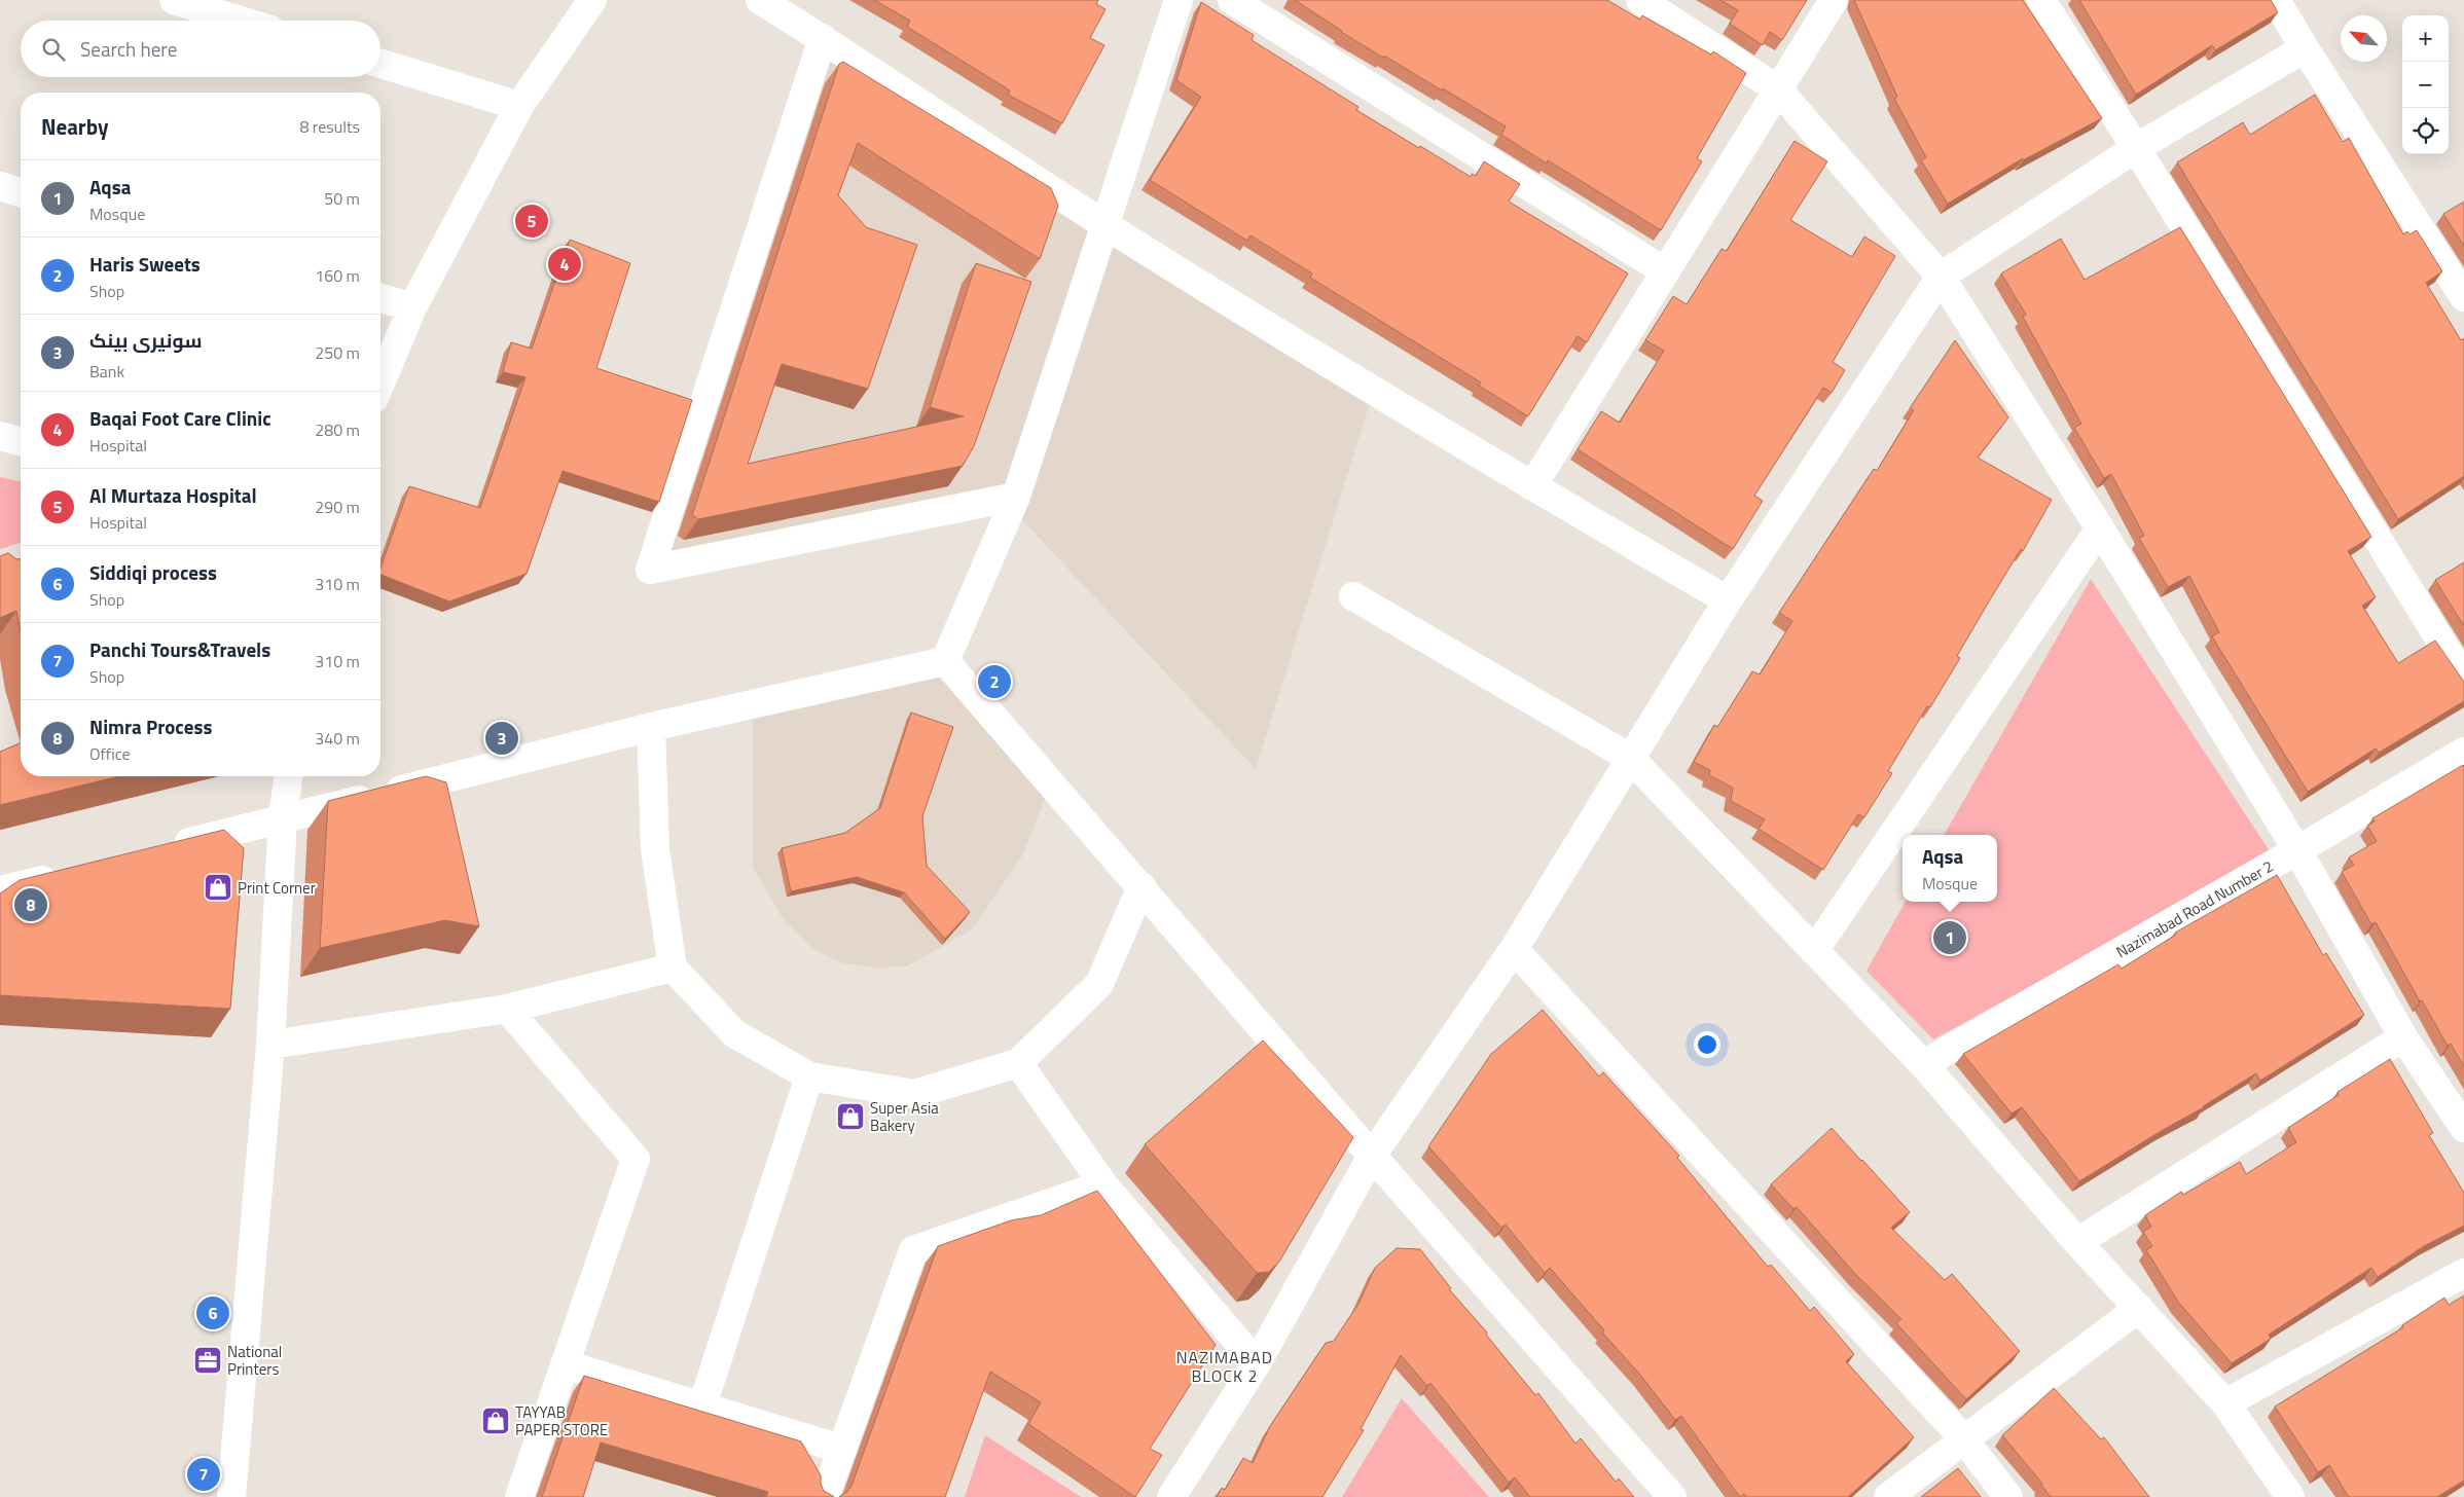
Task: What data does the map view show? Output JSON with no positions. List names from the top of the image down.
{
  "streets": {
    "street": ["Nazimabad Road Number 2"]
  },
  "districts": ["NAZIMABAD BLOCK 2"],
  "places": {
    "shop": ["Print Corner", "Super Asia Bakery", "TAYYAB PAPER STORE"],
    "office": ["National Printers"]
  },
  "north": "top left",
  "page": {
    "map_buttons": ["+", "−"],
    "search": "Search here",
    "heading": ["Nearby", "8 results"],
    "list": [
      {
        "mark": "1",
        "name": "Aqsa",
        "note": "Mosque",
        "value": "50 m"
      },
      {
        "mark": "2",
        "name": "Haris Sweets",
        "note": "Shop",
        "value": "160 m"
      },
      {
        "mark": "3",
        "name": "سونیری بینک",
        "note": "Bank",
        "value": "250 m"
      },
      {
        "mark": "4",
        "name": "Baqai Foot Care Clinic",
        "note": "Hospital",
        "value": "280 m"
      },
      {
        "mark": "5",
        "name": "Al Murtaza Hospital",
        "note": "Hospital",
        "value": "290 m"
      },
      {
        "mark": "6",
        "name": "Siddiqi process",
        "note": "Shop",
        "value": "310 m"
      },
      {
        "mark": "7",
        "name": "Panchi Tours&Travels",
        "note": "Shop",
        "value": "310 m"
      },
      {
        "mark": "8",
        "name": "Nimra Process",
        "note": "Office",
        "value": "340 m"
      }
    ],
    "pins": [
      "5",
      "4",
      "2",
      "3",
      "8",
      "1",
      "6",
      "7"
    ],
    "popup": ["Aqsa", "Mosque"]
  }
}
